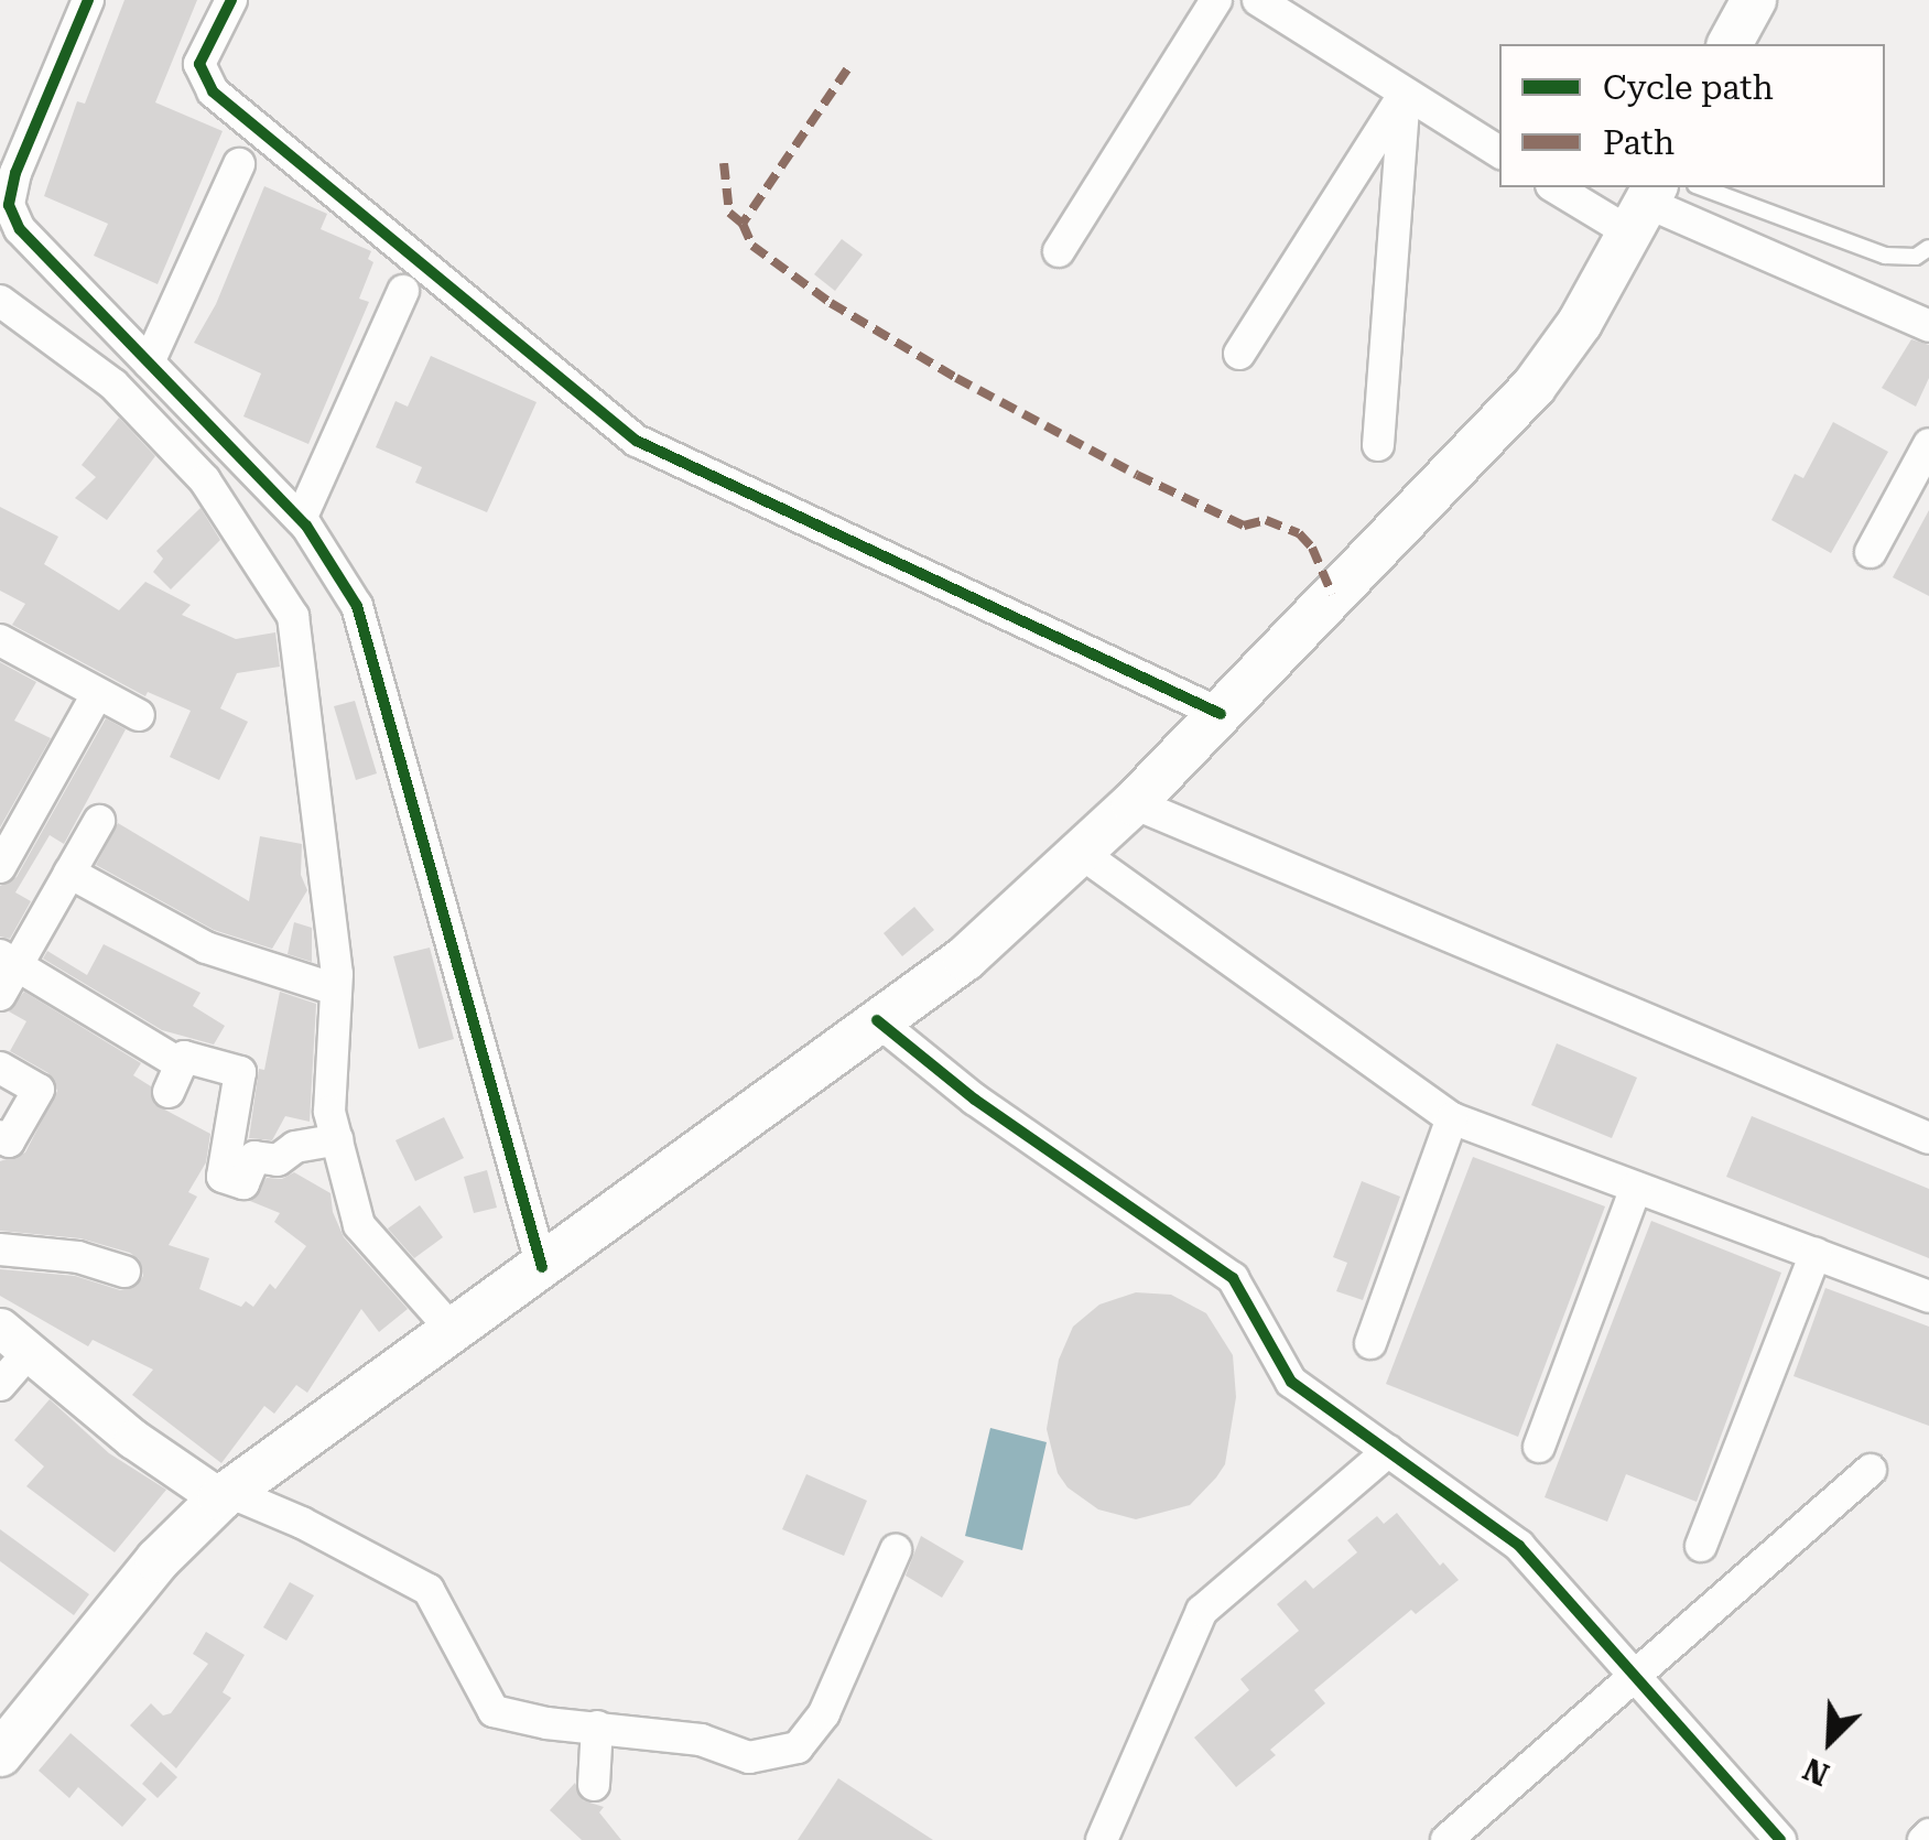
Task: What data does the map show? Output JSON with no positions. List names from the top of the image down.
{
  "legend": ["Cycle path", "Path"],
  "north": "bottom left"
}
